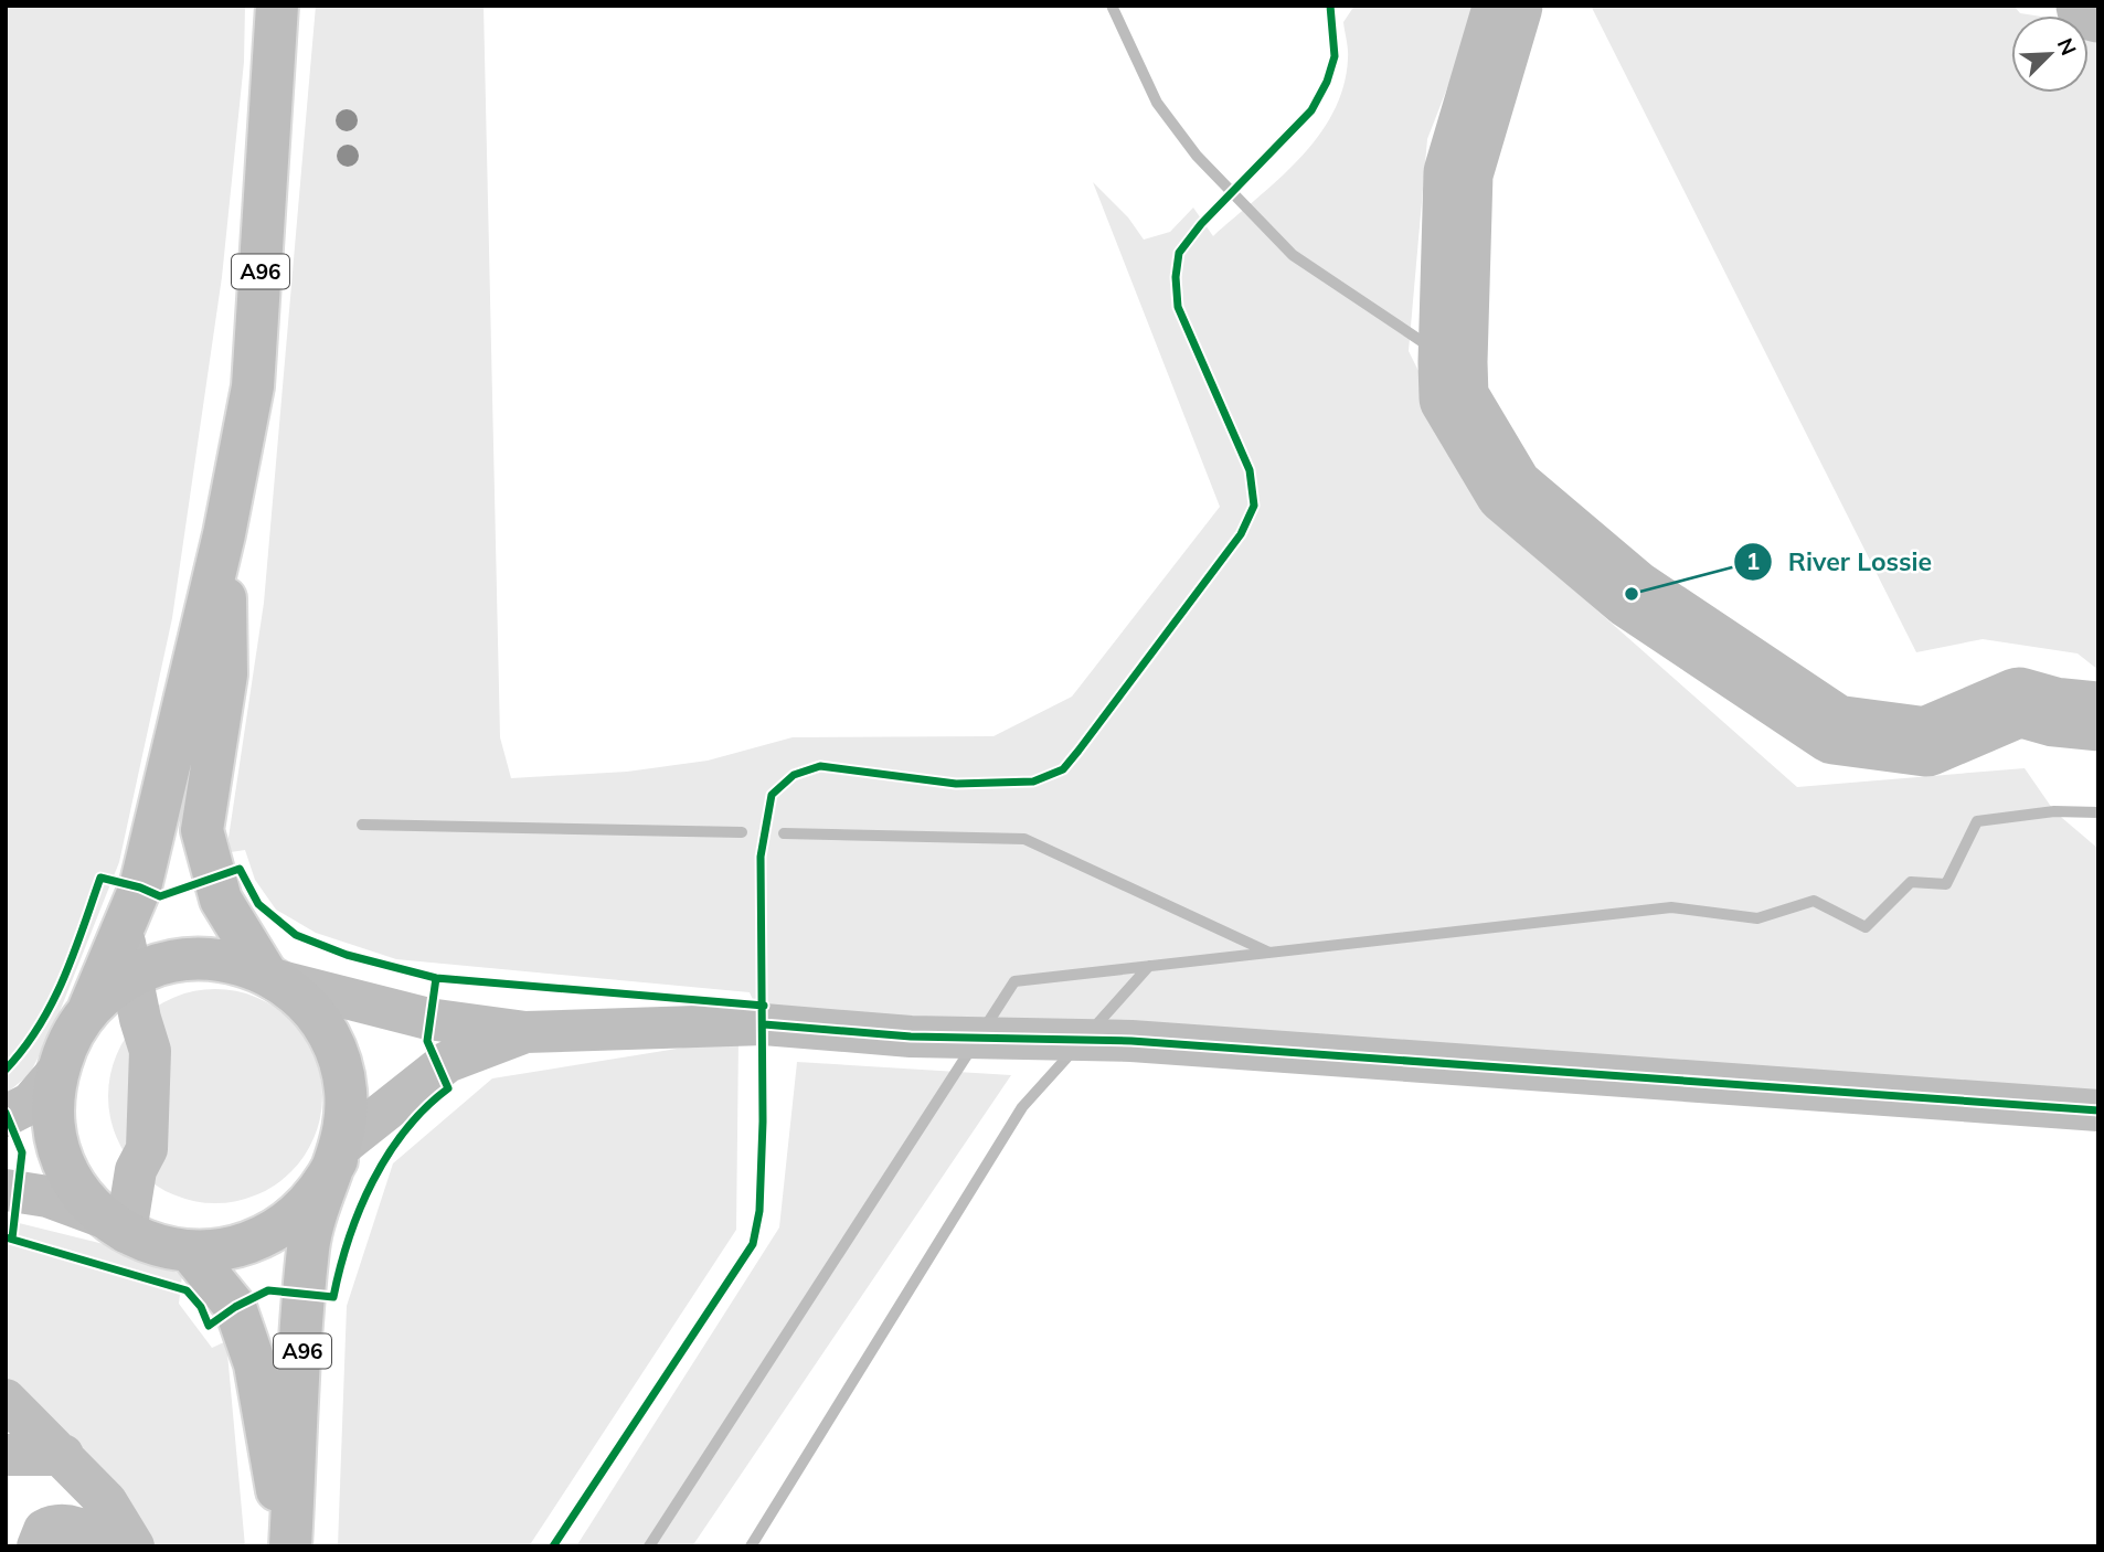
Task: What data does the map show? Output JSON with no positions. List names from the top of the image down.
{
  "streets": {
    "highway": ["A96"]
  },
  "places": ["River Lossie"],
  "north": "top right"
}
